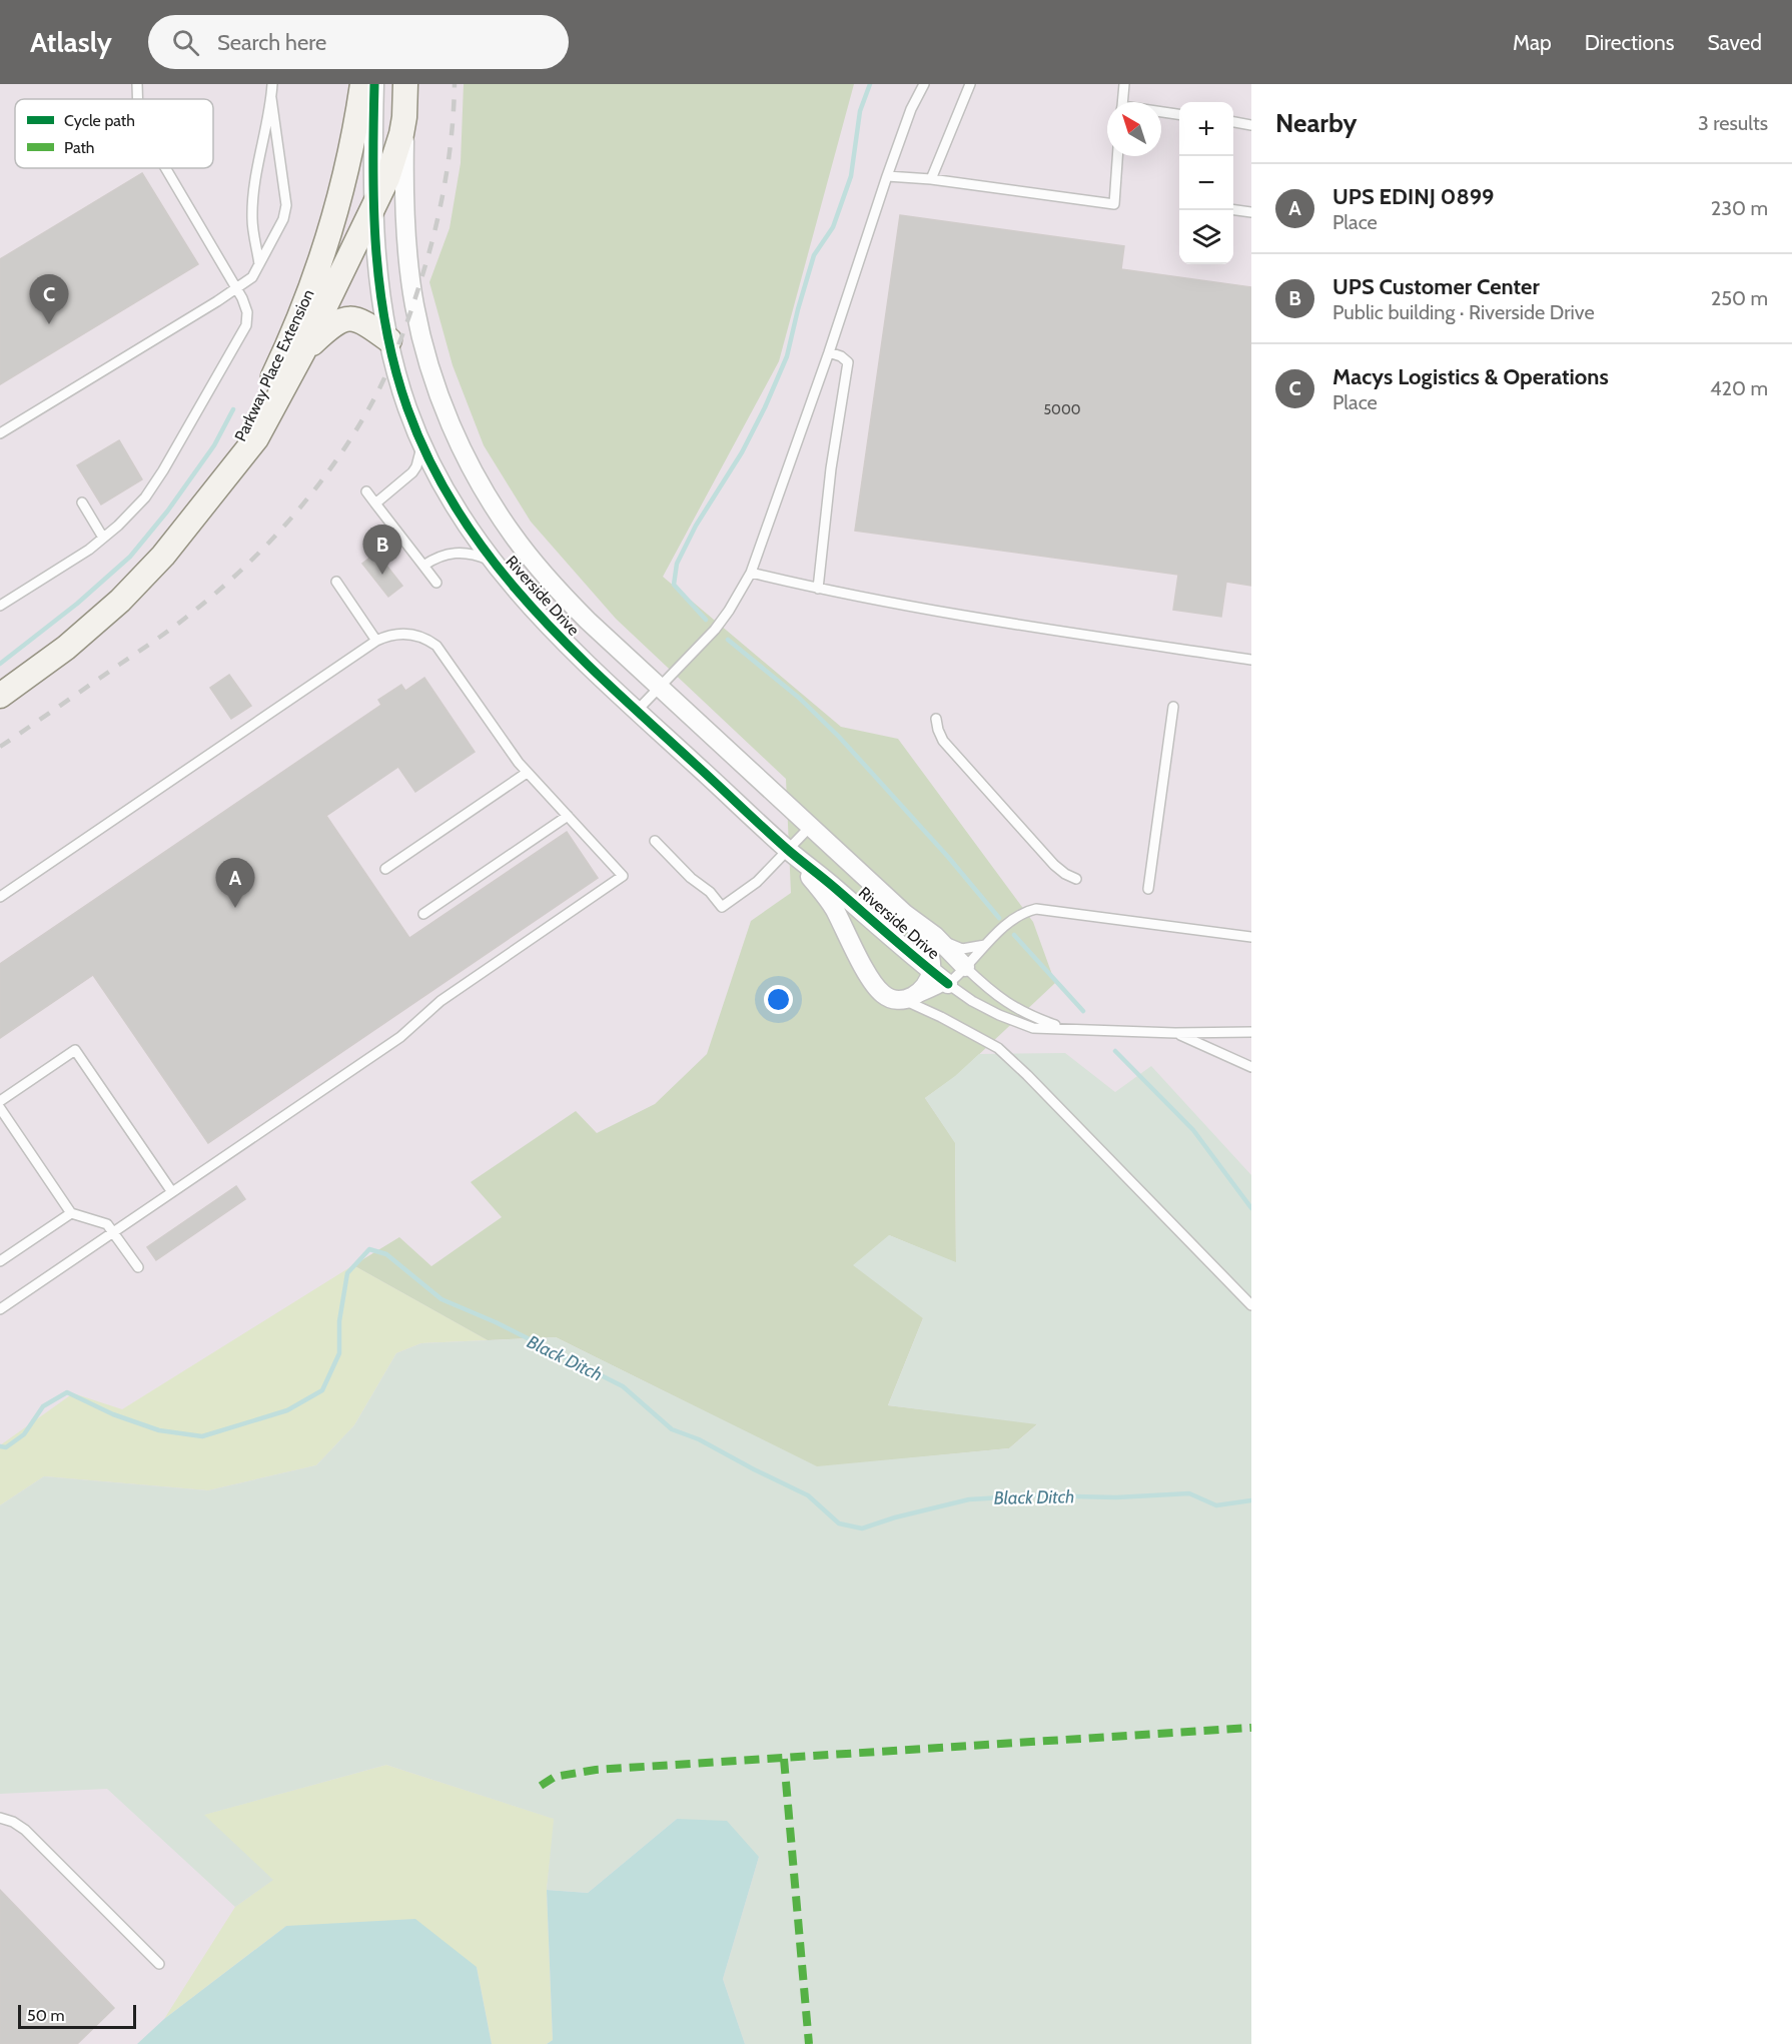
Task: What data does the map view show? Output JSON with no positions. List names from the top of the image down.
{
  "streets": {
    "main road": ["Parkway Place Extension", "Riverside Drive"]
  },
  "crossings": [
    ["Parkway Place Extension", "Riverside Drive"]
  ],
  "water": ["Black Ditch"],
  "house_numbers": ["5000"],
  "legend": ["Cycle path", "Path"],
  "scale_bar": "50 m",
  "north": "top left",
  "page": {
    "header": "Atlasly",
    "search": "Search here",
    "nav": ["Map", "Directions", "Saved"],
    "heading": ["Nearby", "3 results"],
    "map_buttons": ["+", "−"],
    "list": [
      {
        "mark": "A",
        "name": "UPS EDINJ 0899",
        "note": "Place",
        "value": "230 m"
      },
      {
        "mark": "B",
        "name": "UPS Customer Center",
        "note": "Public building · Riverside Drive",
        "value": "250 m"
      },
      {
        "mark": "C",
        "name": "Macys Logistics & Operations",
        "note": "Place",
        "value": "420 m"
      }
    ],
    "pins": ["C", "B", "A"],
    "scale": "50 m"
  }
}
